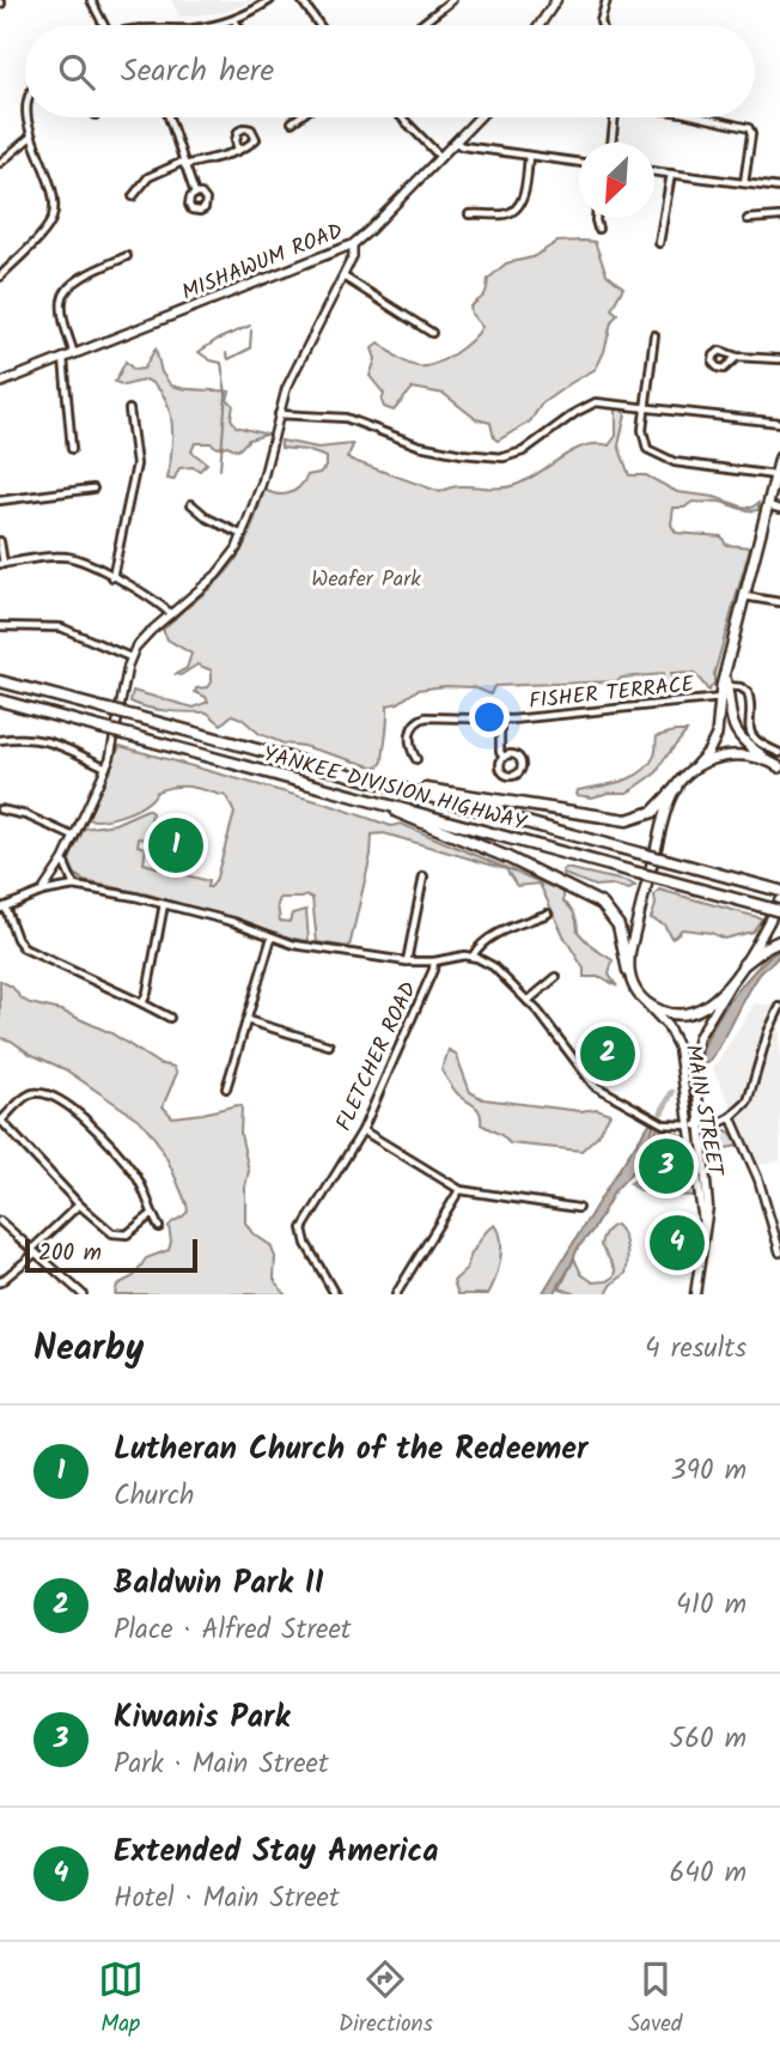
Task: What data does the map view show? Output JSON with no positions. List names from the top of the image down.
{
  "streets": {
    "highway": ["YANKEE DIVISION HIGHWAY"],
    "main road": ["MISHAWUM ROAD", "MAIN STREET"],
    "street": ["FISHER TERRACE", "FLETCHER ROAD"]
  },
  "parks": ["Weafer Park"],
  "scale_bar": "200 m",
  "north": "bottom left",
  "page": {
    "search": "Search here",
    "pins": [
      "1",
      "2",
      "3",
      "4"
    ],
    "scale": "200 m",
    "heading": ["Nearby", "4 results"],
    "list": [
      {
        "mark": "1",
        "name": "Lutheran Church of the Redeemer",
        "note": "Church",
        "value": "390 m"
      },
      {
        "mark": "2",
        "name": "Baldwin Park II",
        "note": "Place · Alfred Street",
        "value": "410 m"
      },
      {
        "mark": "3",
        "name": "Kiwanis Park",
        "note": "Park · Main Street",
        "value": "560 m"
      },
      {
        "mark": "4",
        "name": "Extended Stay America",
        "note": "Hotel · Main Street",
        "value": "640 m"
      }
    ],
    "nav": ["Map", "Directions", "Saved"]
  }
}
